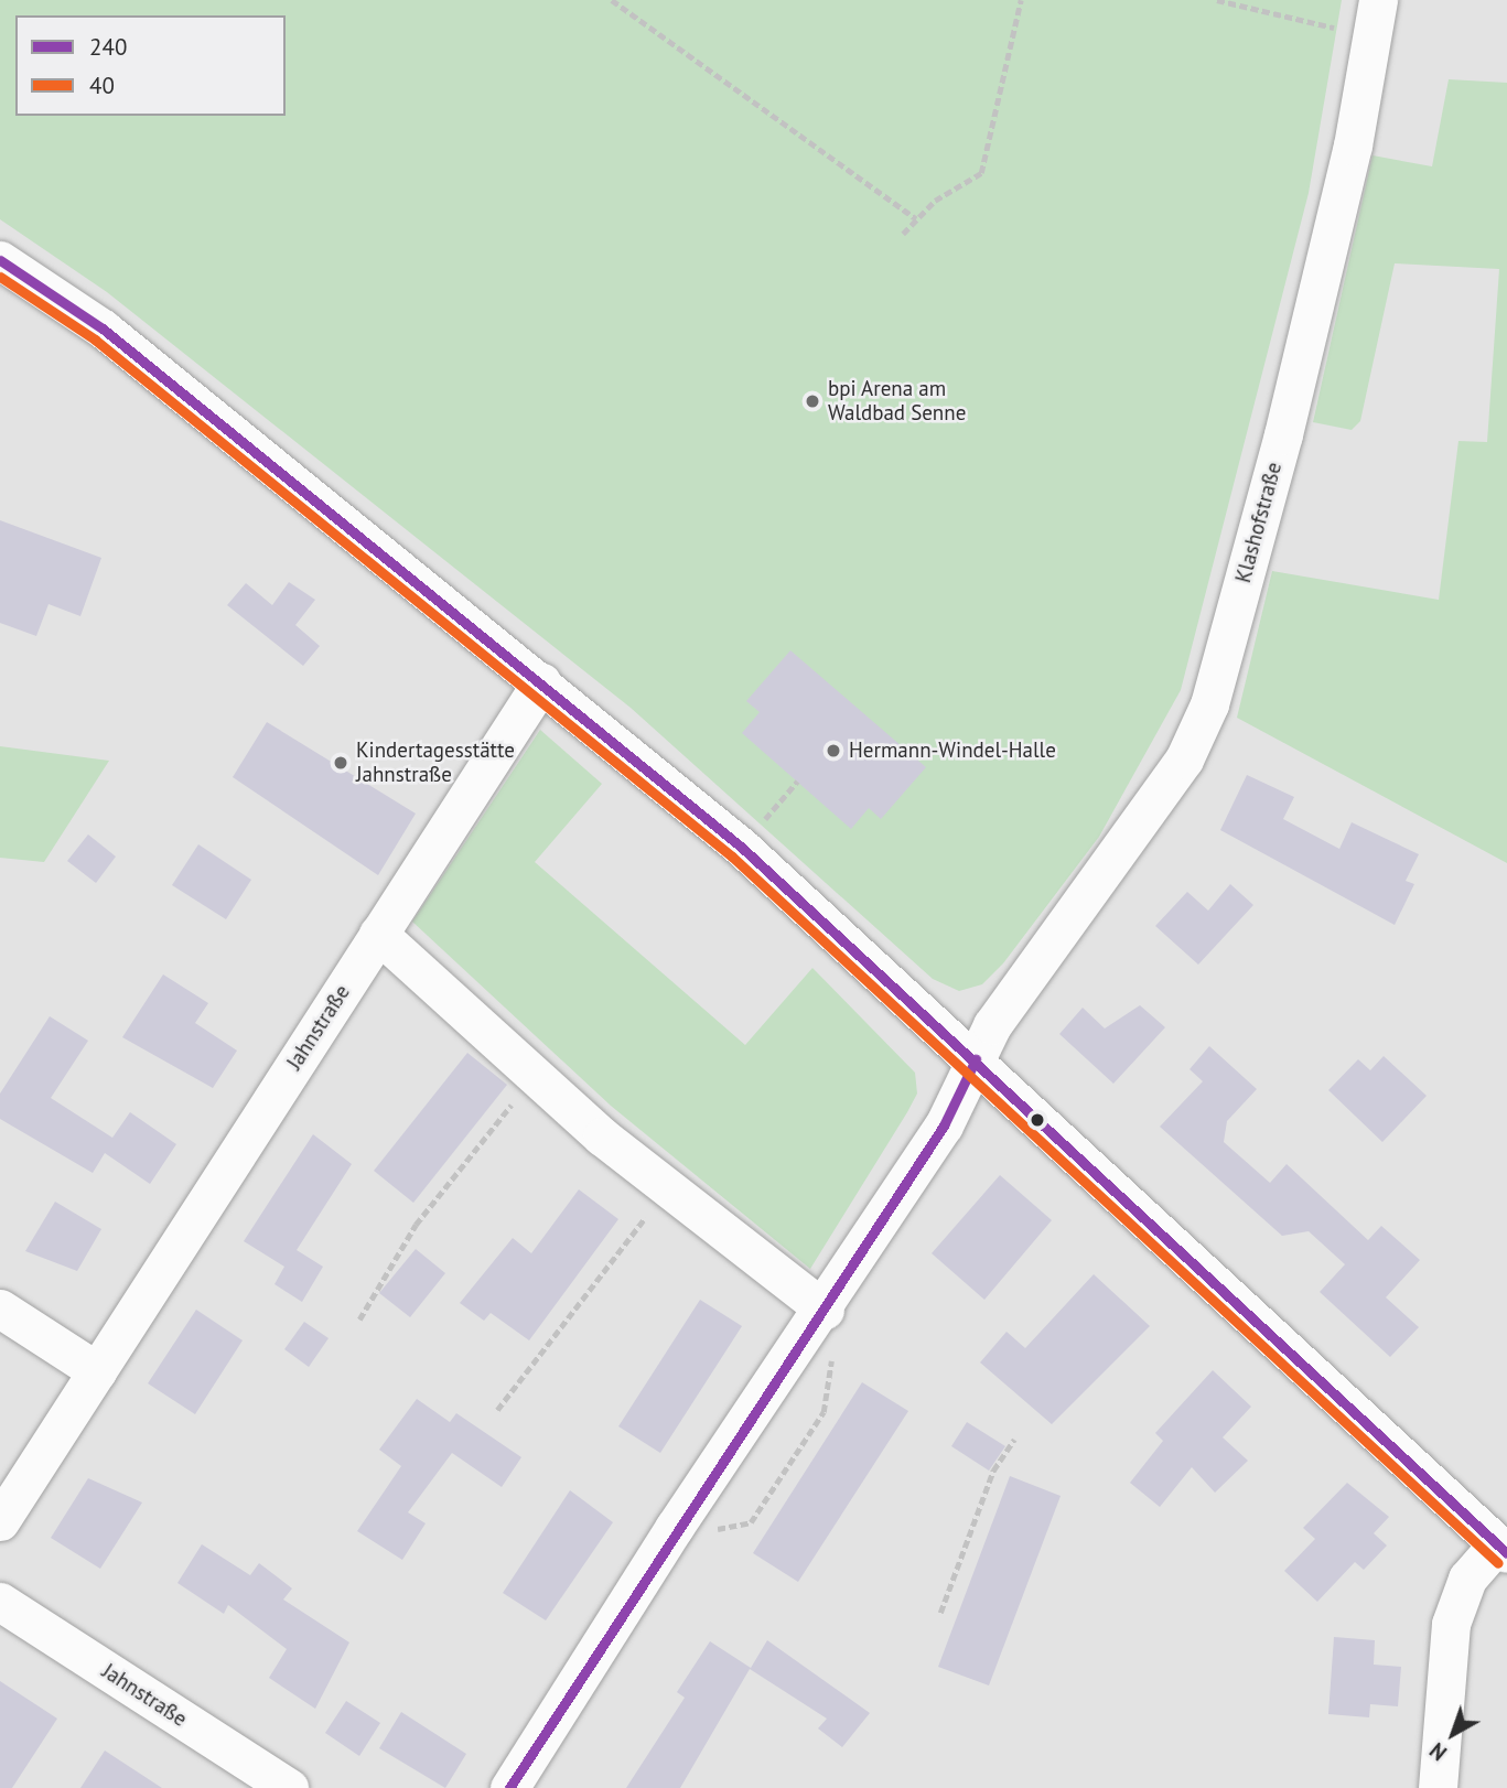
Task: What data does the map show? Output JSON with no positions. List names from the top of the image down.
{
  "streets": {
    "street": ["Klashofstraße", "Jahnstraße"]
  },
  "places": ["bpi Arena am Waldbad Senne", "Hermann-Windel-Halle", "Kindertagesstätte Jahnstraße"],
  "lines": ["transit line 240", "transit line 40"],
  "legend": ["240", "40"],
  "north": "bottom left"
}
